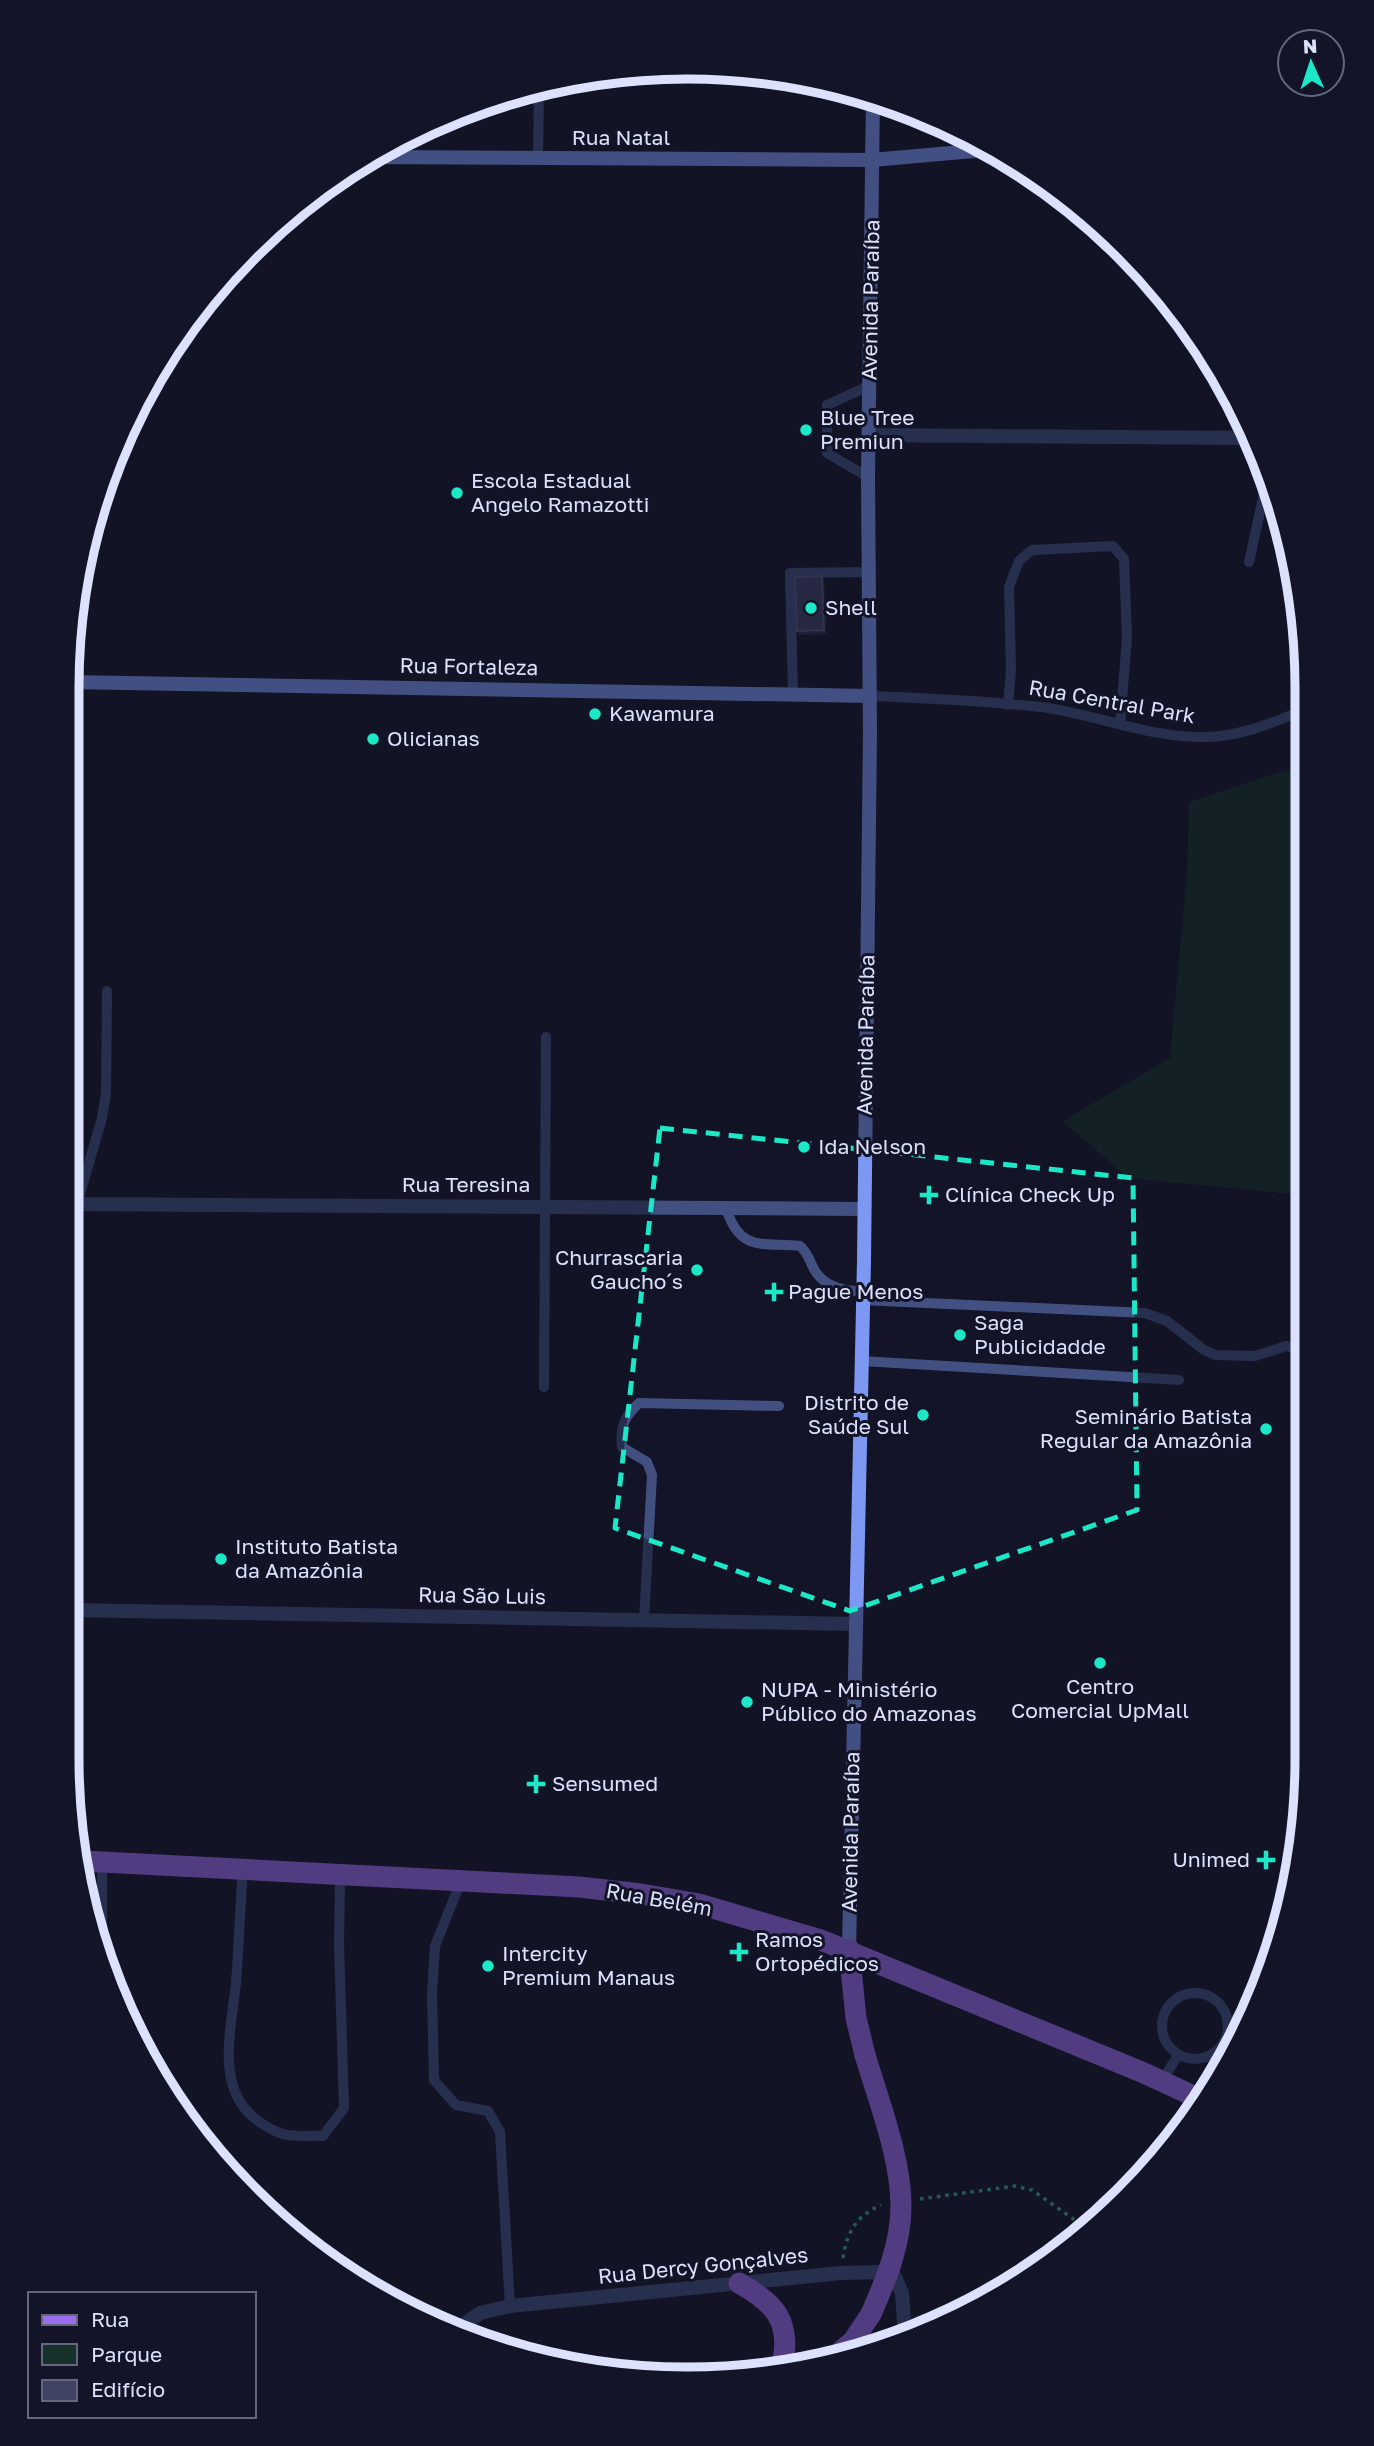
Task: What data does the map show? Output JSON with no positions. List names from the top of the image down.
{
  "streets": {
    "main road": [
      "Rua Natal",
      "Avenida Paraíba",
      "Rua Fortaleza",
      "Rua Belém"
    ],
    "street": ["Rua Teresina", "Rua São Luis", "Rua Dercy Gonçalves"],
    "lane": ["Rua Central Park"]
  },
  "crossings": [
    ["Rua Natal", "Avenida Paraíba"],
    ["Avenida Paraíba", "Rua Fortaleza"],
    ["Avenida Paraíba", "Rua Central Park"],
    ["Avenida Paraíba", "Rua Teresina"],
    ["Avenida Paraíba", "Rua São Luis"],
    ["Avenida Paraíba", "Rua Belém"],
    ["Rua Fortaleza", "Rua Central Park"]
  ],
  "places": {
    "other": [
      "Blue Tree Premiun",
      "Escola Estadual Angelo Ramazotti",
      "Shell",
      "Kawamura",
      "Olicianas",
      "Ida Nelson",
      "Churrascaria Gaucho´s",
      "Saga Publicidadde",
      "Distrito de Saúde Sul",
      "Seminário Batista Regular da Amazônia",
      "Instituto Batista da Amazônia",
      "Centro Comercial UpMall",
      "NUPA - Ministério Público do Amazonas",
      "Intercity Premium Manaus"
    ],
    "health": [
      "Clínica Check Up",
      "Pague Menos",
      "Sensumed",
      "Unimed",
      "Ramos Ortopédicos"
    ]
  },
  "legend": ["Rua", "Parque", "Edifício"],
  "north": "top"
}
